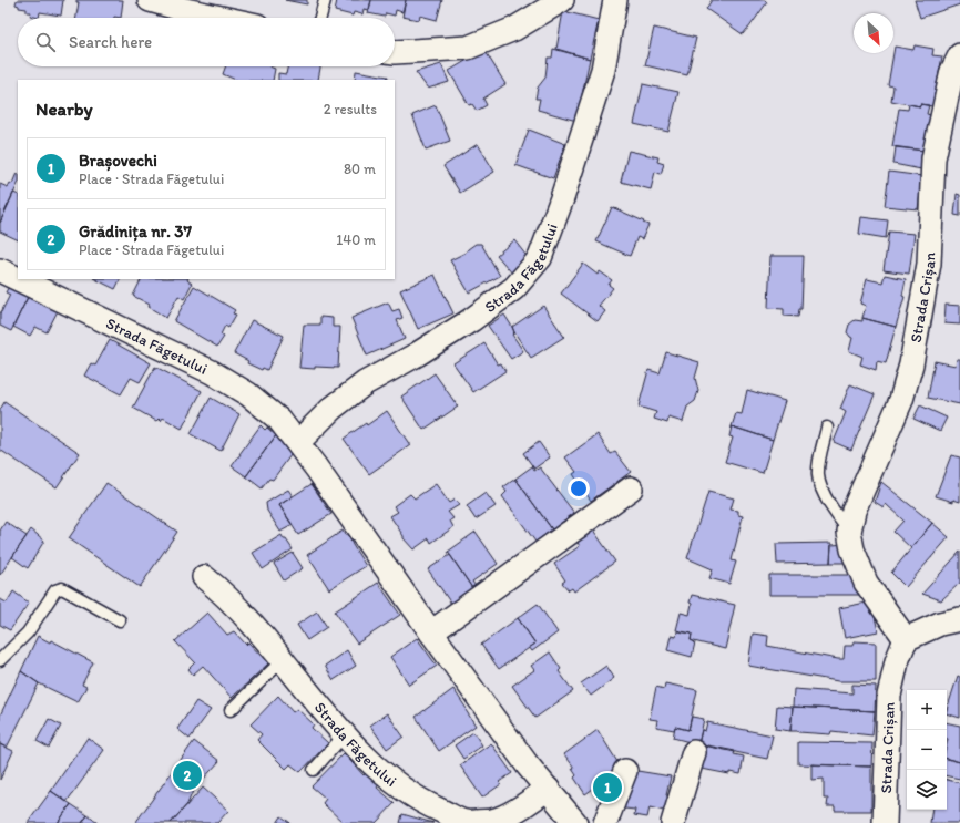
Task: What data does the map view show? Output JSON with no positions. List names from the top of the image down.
{
  "streets": {
    "street": ["Strada Făgetului", "Strada Crișan"]
  },
  "north": "bottom right",
  "page": {
    "search": "Search here",
    "heading": ["Nearby", "2 results"],
    "list": [
      {
        "mark": "1",
        "name": "Brașovechi",
        "note": "Place · Strada Făgetului",
        "value": "80 m"
      },
      {
        "mark": "2",
        "name": "Grădinița nr. 37",
        "note": "Place · Strada Făgetului",
        "value": "140 m"
      }
    ],
    "map_buttons": ["+", "−"],
    "pins": ["2", "1"]
  }
}
